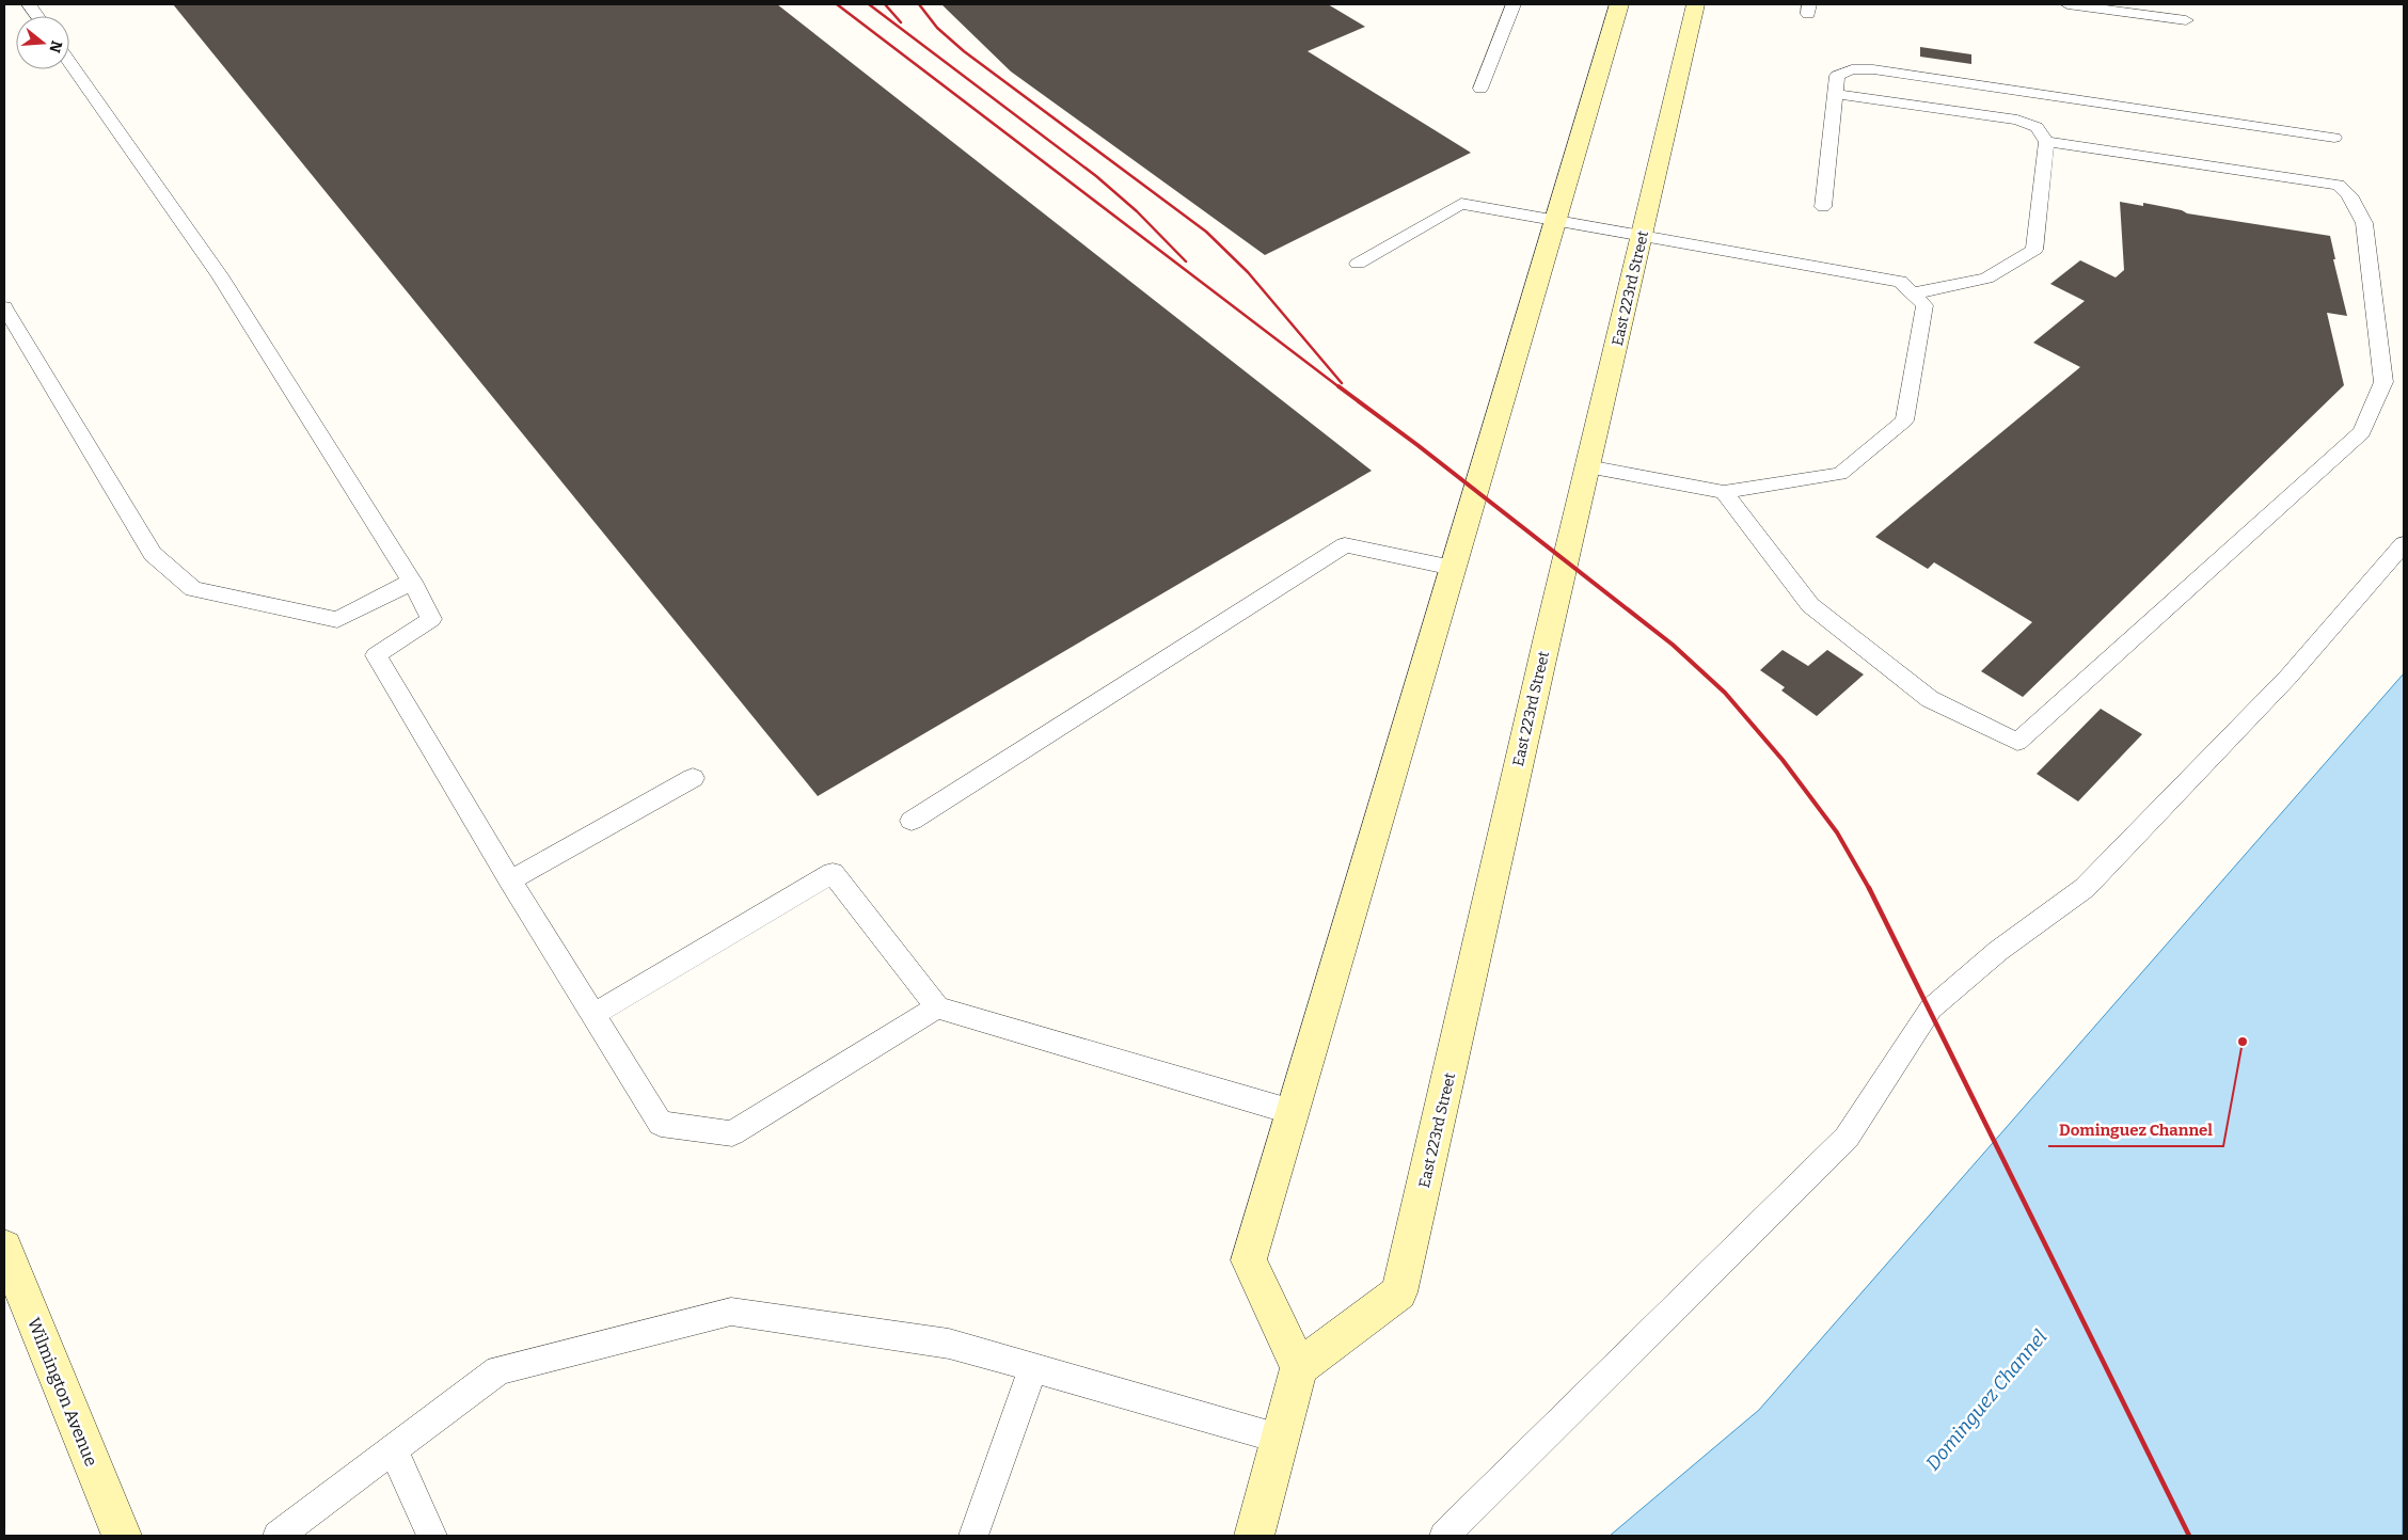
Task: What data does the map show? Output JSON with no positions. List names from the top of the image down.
{
  "streets": {
    "main road": ["East 223rd Street", "Wilmington Avenue"]
  },
  "water": ["Dominguez Channel"],
  "places": ["Dominguez Channel"],
  "north": "right"
}
